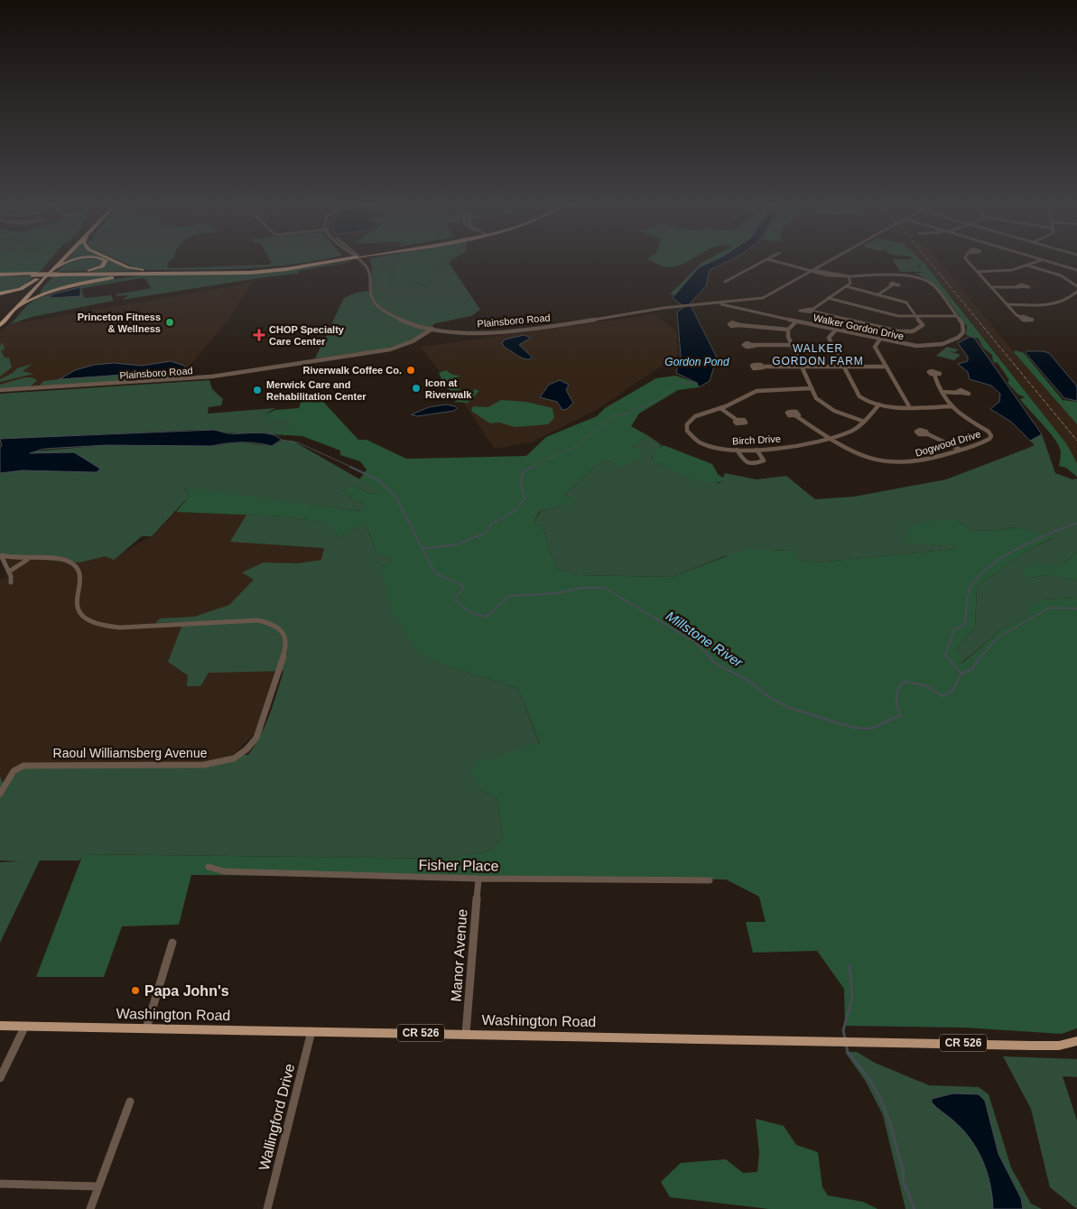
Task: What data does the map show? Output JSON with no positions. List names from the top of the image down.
{
  "streets": {
    "main road": ["Washington Road", "CR 526"],
    "street": [
      "Plainsboro Road",
      "Walker Gordon Drive",
      "Birch Drive",
      "Dogwood Drive",
      "Raoul Williamsberg Avenue",
      "Fisher Place",
      "Manor Avenue",
      "Wallingford Drive"
    ]
  },
  "crossings": [
    ["Plainsboro Road", "Walker Gordon Drive"],
    ["Birch Drive", "Dogwood Drive"],
    ["Fisher Place", "Manor Avenue"],
    ["Manor Avenue", "Washington Road"],
    ["Washington Road", "Wallingford Drive"]
  ],
  "districts": ["WALKER GORDON FARM"],
  "water": ["Gordon Pond", "Millstone River"],
  "places": {
    "other": [
      "Princeton Fitness & Wellness",
      "Riverwalk Coffee Co.",
      "Icon at Riverwalk",
      "Merwick Care and Rehabilitation Center",
      "Papa John's"
    ],
    "health": ["CHOP Specialty Care Center"]
  }
}
